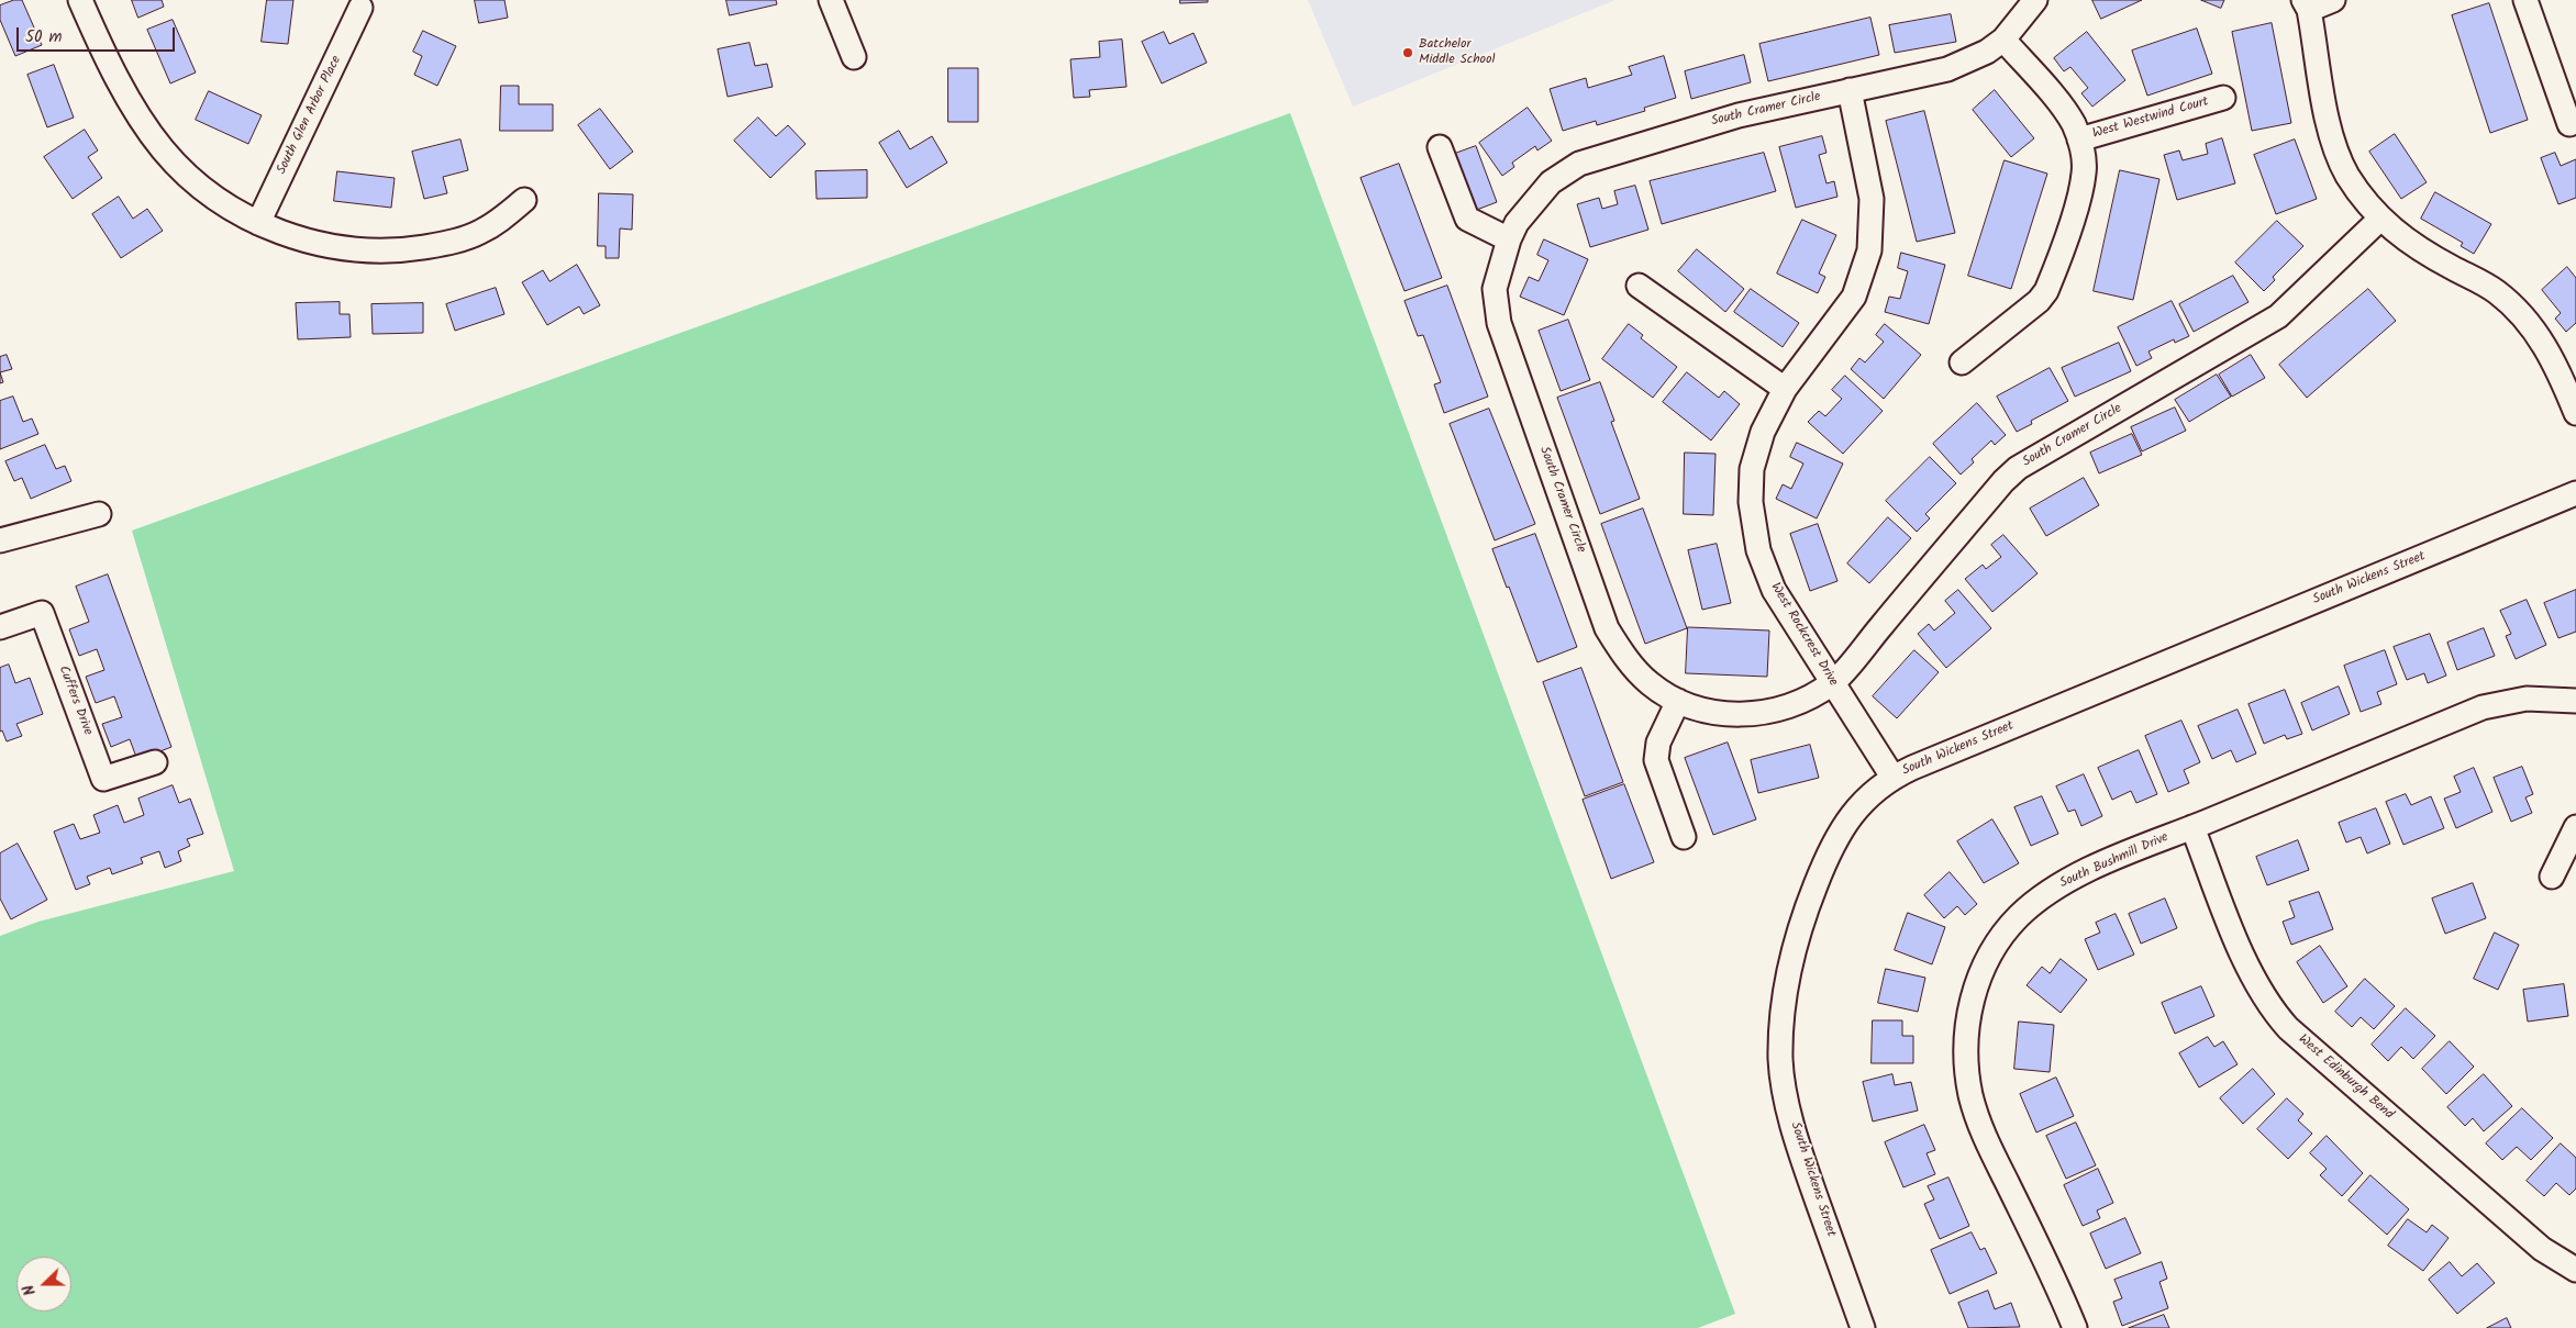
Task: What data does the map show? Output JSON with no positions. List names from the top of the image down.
{
  "streets": {
    "street": [
      "South Cramer Circle",
      "South Glen Arbor Place",
      "West Westwind Court",
      "South Wickens Street",
      "West Rockcrest Drive",
      "Cuffers Drive",
      "South Bushmill Drive",
      "West Edinburgh Bend"
    ]
  },
  "crossings": [
    ["South Cramer Circle", "West Westwind Court"],
    ["South Cramer Circle", "West Rockcrest Drive"],
    ["South Wickens Street", "West Rockcrest Drive"],
    ["South Bushmill Drive", "West Edinburgh Bend"]
  ],
  "places": ["Batchelor Middle School"],
  "scale_bar": "50 m",
  "north": "left"
}
